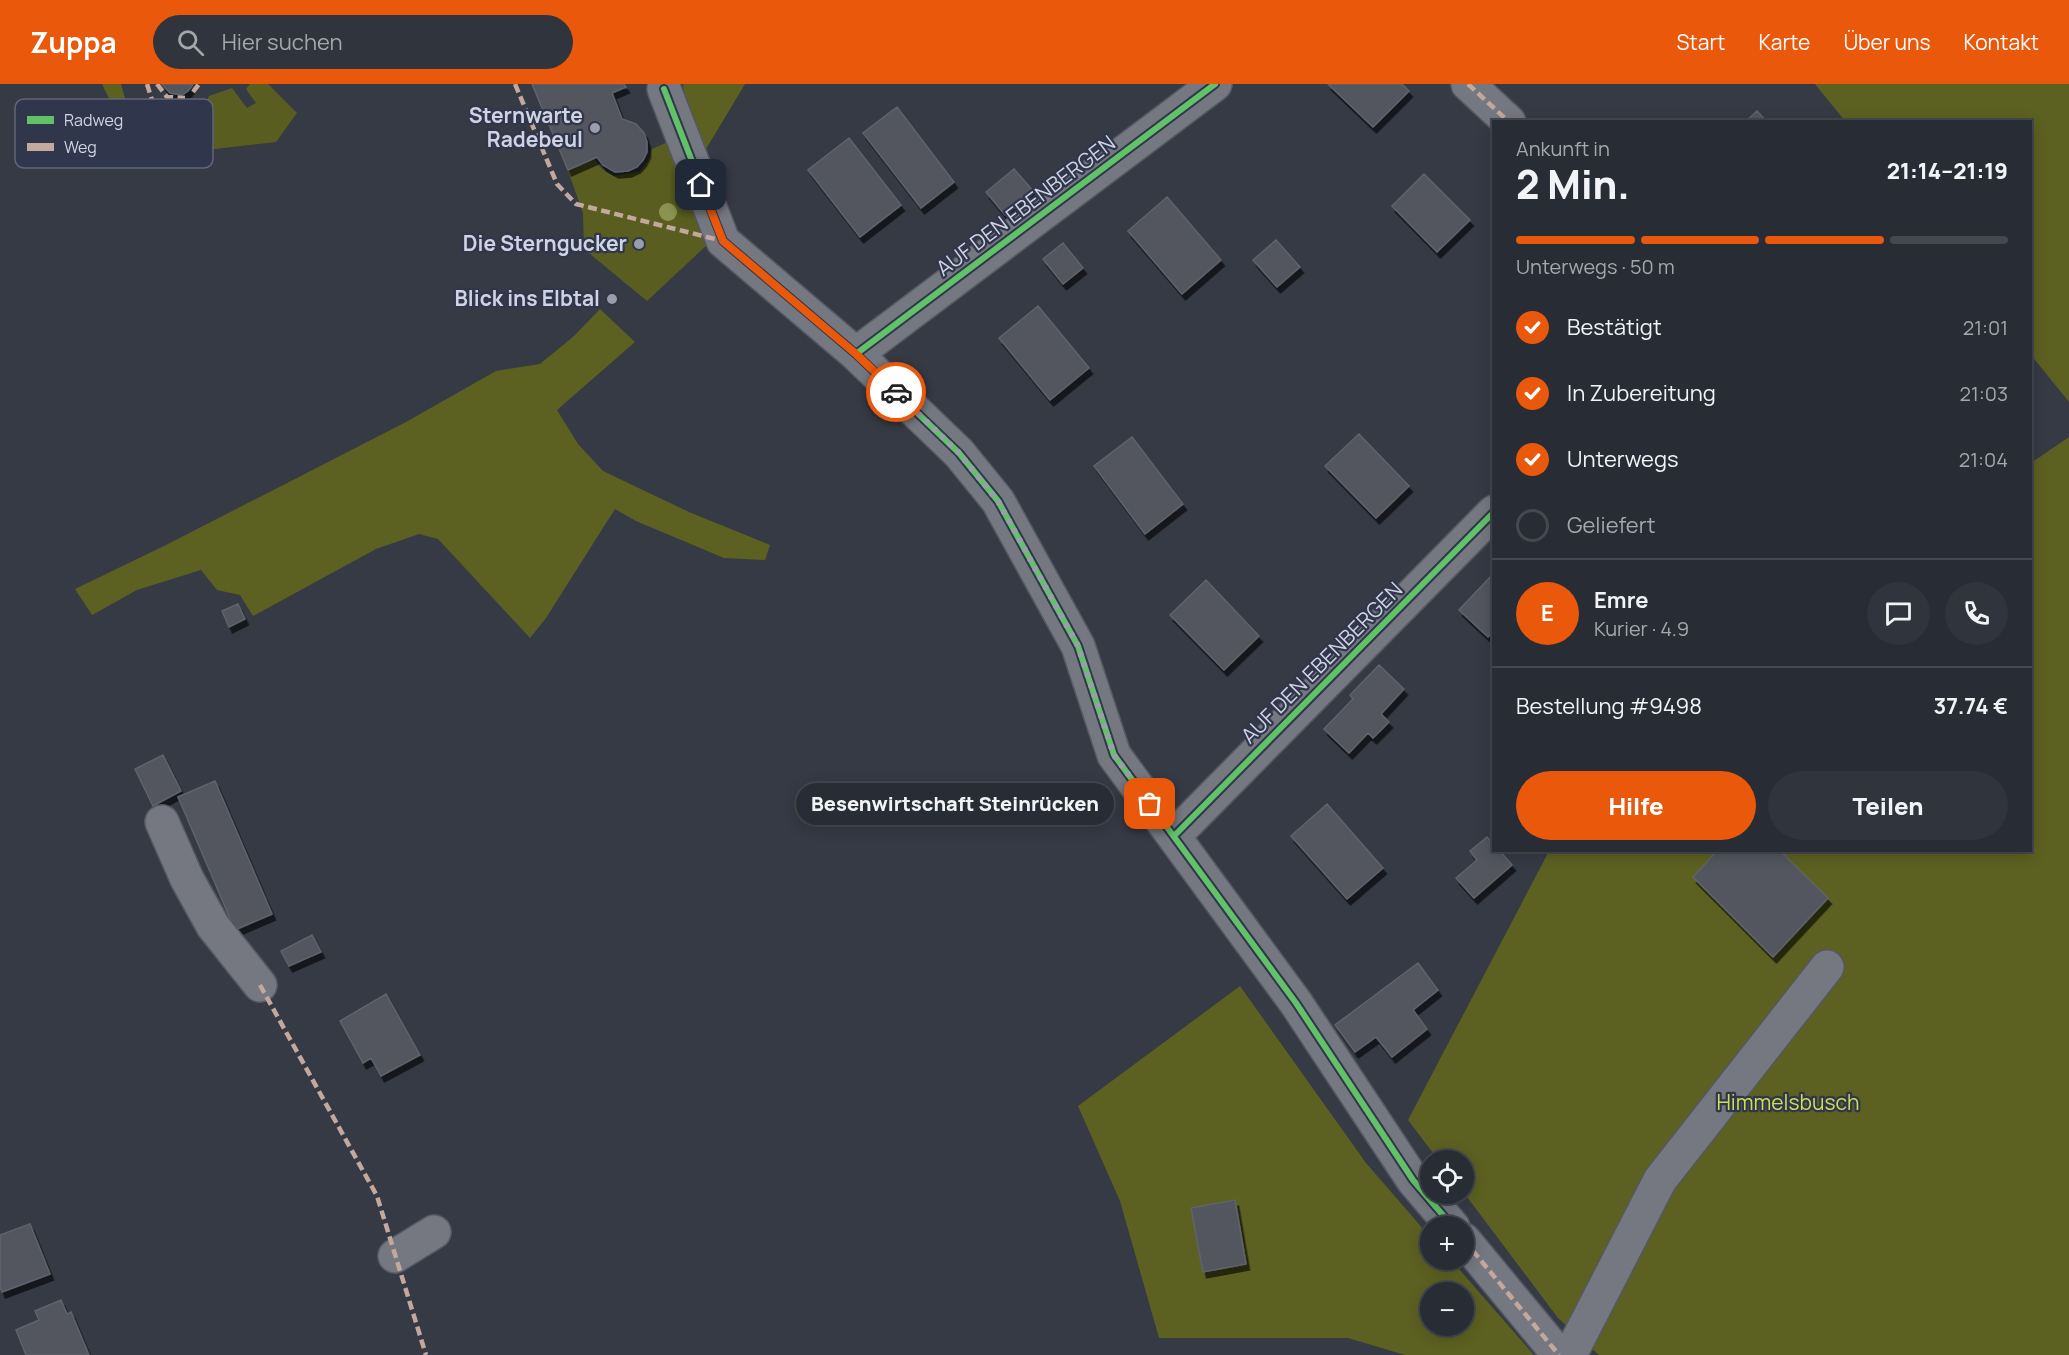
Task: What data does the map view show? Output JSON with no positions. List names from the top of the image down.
{
  "streets": {
    "street": ["AUF DEN EBENBERGEN"]
  },
  "parks": ["Himmelsbusch"],
  "places": [
    "Sternwarte Radebeul",
    "Die Sterngucker",
    "Blick ins Elbtal",
    "Besenwirtschaft Steinrücken"
  ],
  "legend": ["Radweg", "Weg"],
  "page": {
    "header": "Zuppa",
    "search": "Hier suchen",
    "nav": [
      "Start",
      "Karte",
      "Über uns",
      "Kontakt"
    ],
    "heading": ["2 Min.", "Ankunft in", "21:14–21:19"],
    "panel": [
      "Emre",
      "Kurier · 4.9",
      "Bestellung #9498",
      "37.74 €"
    ],
    "bar": "Unterwegs · 50 m",
    "list": [
      ["Bestätigt", "21:01"],
      ["In Zubereitung", "21:03"],
      ["Unterwegs", "21:04"],
      "Geliefert"
    ],
    "round": "E",
    "buttons": ["Hilfe", "Teilen"],
    "bubble": "Besenwirtschaft Steinrücken",
    "map_buttons": ["+", "−"]
  }
}
